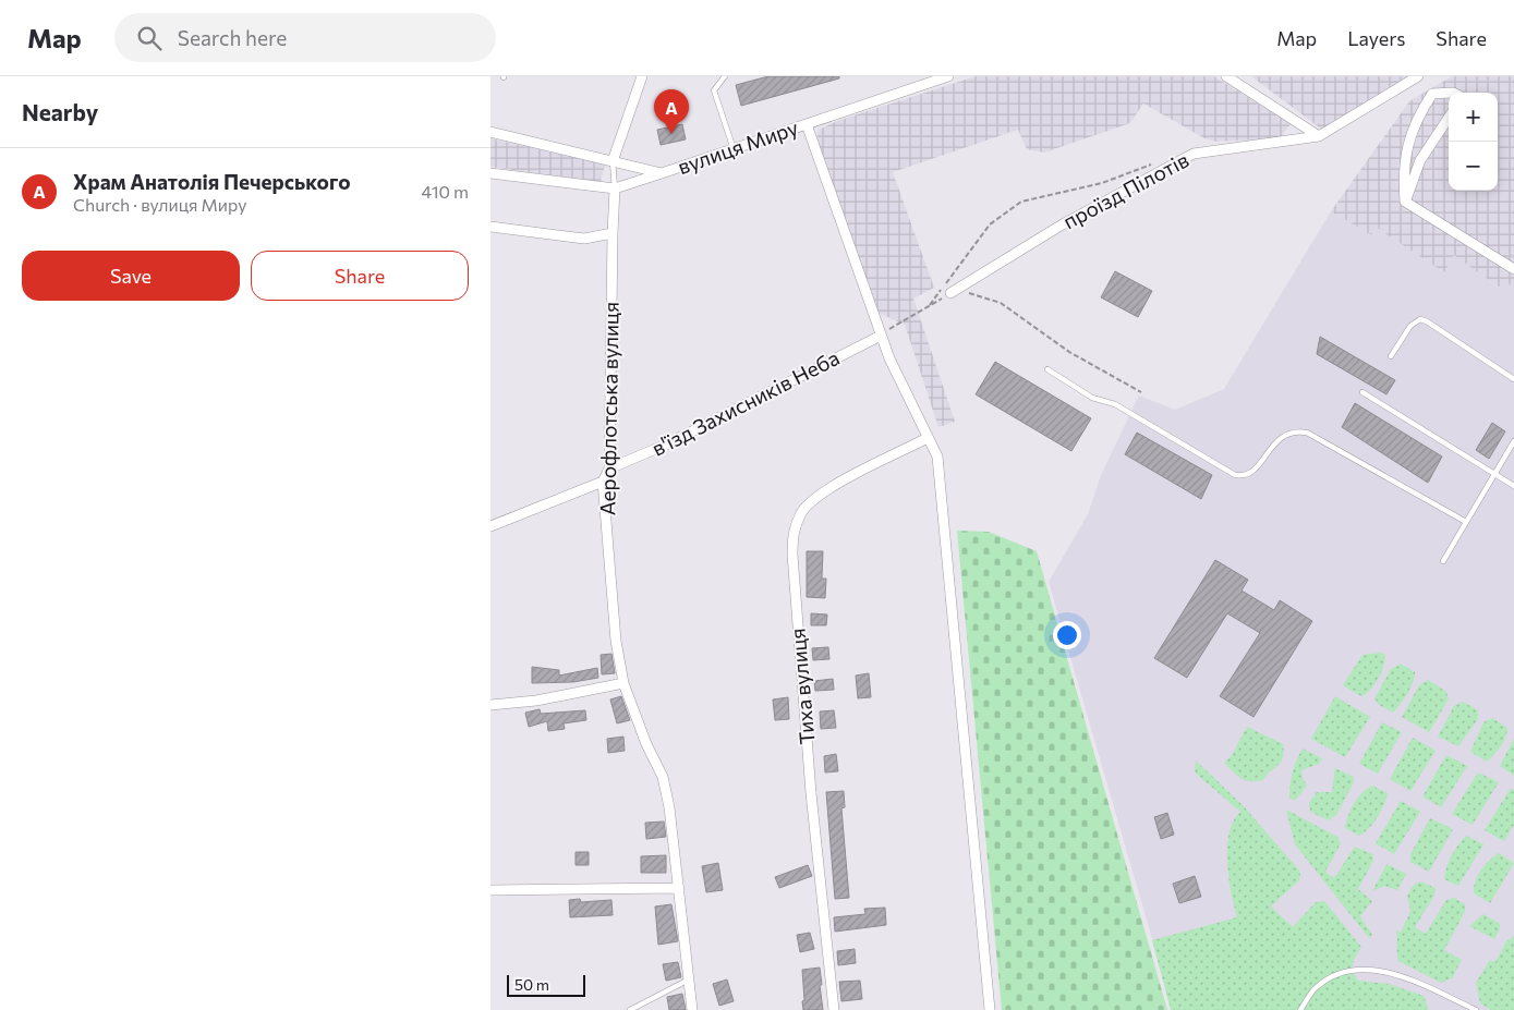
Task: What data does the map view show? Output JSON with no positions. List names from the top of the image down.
{
  "streets": {
    "street": [
      "вулиця Миру",
      "проїзд Пілотів",
      "в'їзд Захисників Неба",
      "Аерофлотська вулиця",
      "Тиха вулиця"
    ]
  },
  "crossings": [
    ["в'їзд Захисників Неба", "Аерофлотська вулиця"]
  ],
  "scale_bar": "50 m",
  "page": {
    "header": "Map",
    "search": "Search here",
    "nav": ["Map", "Layers", "Share"],
    "heading": "Nearby",
    "pins": "A",
    "map_buttons": ["+", "−"],
    "list": [
      {
        "mark": "A",
        "name": "Храм Анатолія Печерського",
        "note": "Church · вулиця Миру",
        "value": "410 m"
      }
    ],
    "buttons": ["Save", "Share"],
    "scale": "50 m"
  }
}
